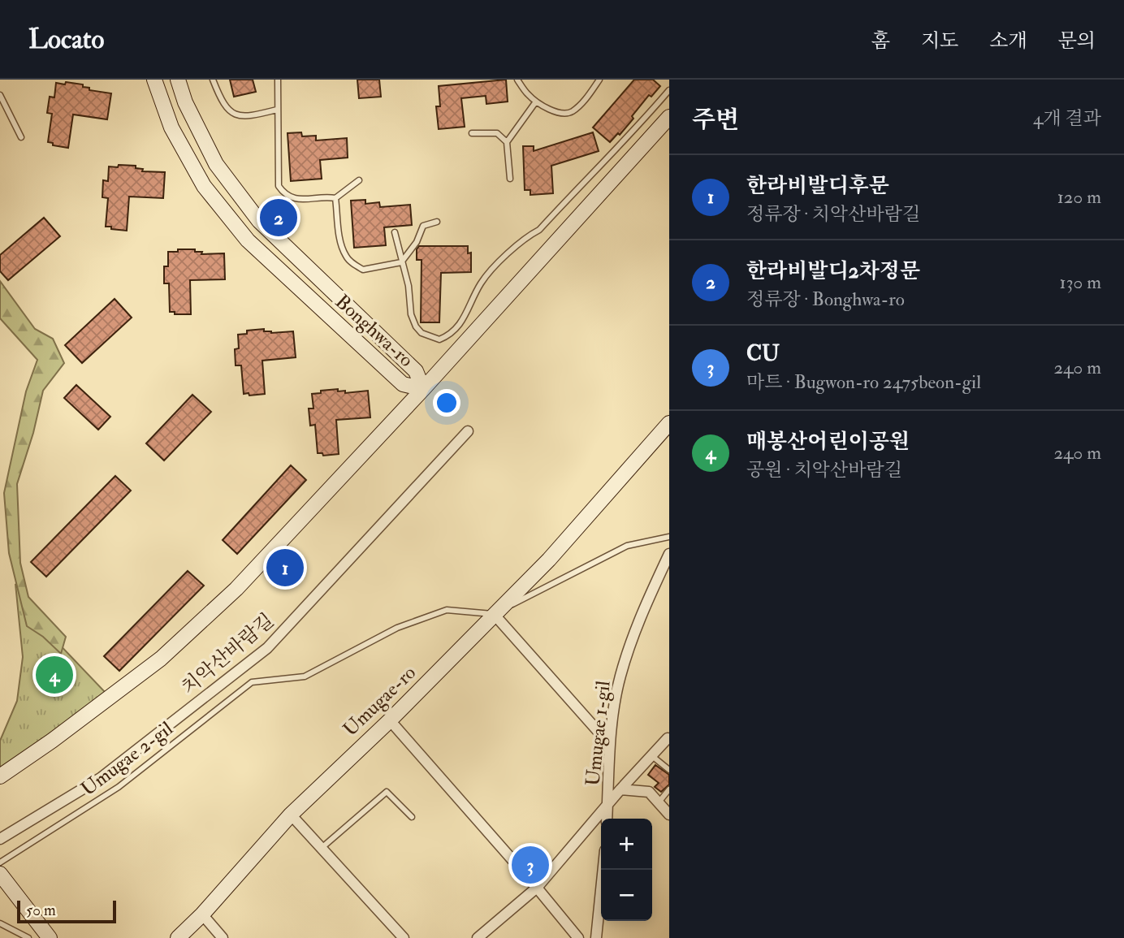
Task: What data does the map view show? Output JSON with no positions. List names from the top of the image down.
{
  "streets": {
    "street": [
      "Bonghwa-ro",
      "치악산바람길",
      "Umugae-ro",
      "Umugae 1-gil"
    ],
    "lane": ["Umugae 2-gil"]
  },
  "crossings": [
    ["Umugae-ro", "Umugae 2-gil"]
  ],
  "scale_bar": "50 m",
  "page": {
    "header": "Locato",
    "nav": [
      "홈",
      "지도",
      "소개",
      "문의"
    ],
    "heading": ["주변", "4개 결과"],
    "list": [
      {
        "mark": "1",
        "name": "한라비발디후문",
        "note": "정류장 · 치악산바람길",
        "value": "120 m"
      },
      {
        "mark": "2",
        "name": "한라비발디2차정문",
        "note": "정류장 · Bonghwa-ro",
        "value": "130 m"
      },
      {
        "mark": "3",
        "name": "CU",
        "note": "마트 · Bugwon-ro 2475beon-gil",
        "value": "240 m"
      },
      {
        "mark": "4",
        "name": "매봉산어린이공원",
        "note": "공원 · 치악산바람길",
        "value": "240 m"
      }
    ],
    "pins": [
      "2",
      "1",
      "4",
      "3"
    ],
    "map_buttons": ["+", "−"],
    "scale": "50 m"
  }
}
